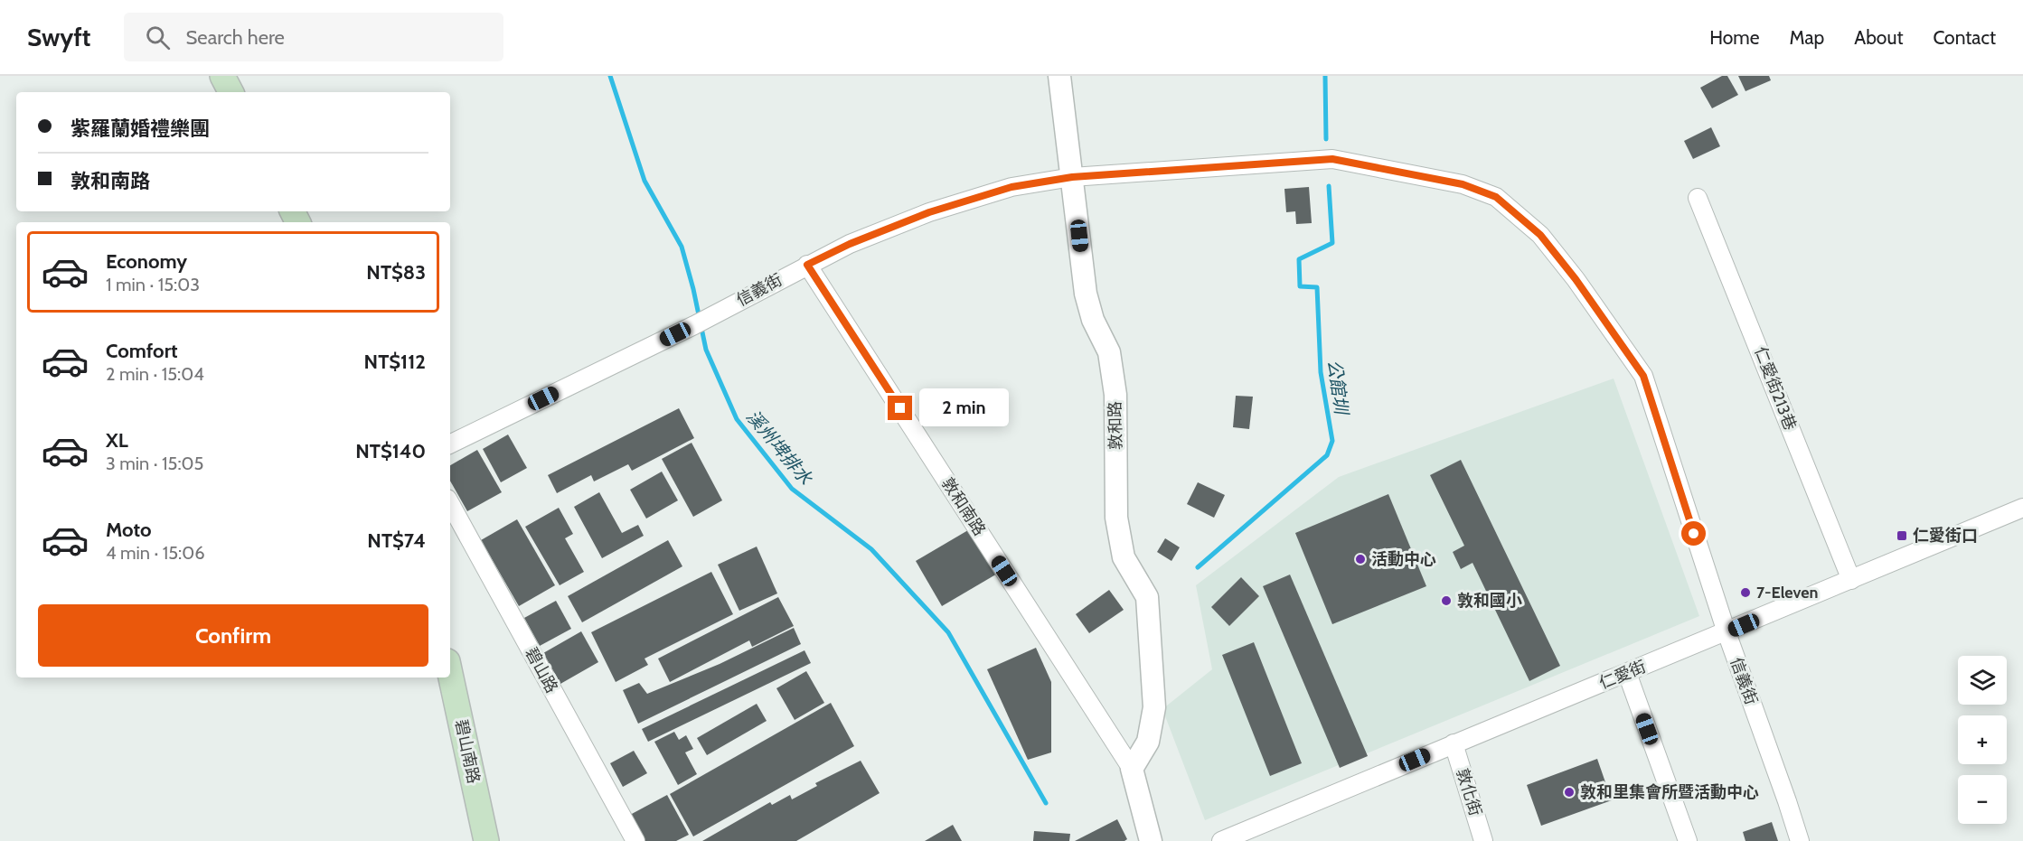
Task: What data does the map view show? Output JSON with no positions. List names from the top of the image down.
{
  "streets": {
    "main road": ["碧山南路"],
    "street": [
      "信義街",
      "仁愛街213巷",
      "敦和路",
      "敦和南路",
      "碧山路",
      "仁愛街",
      "敦化街"
    ]
  },
  "crossings": [
    ["信義街", "敦和路"],
    ["信義街", "敦和南路"],
    ["信義街", "仁愛街"],
    ["仁愛街213巷", "仁愛街"],
    ["敦和路", "敦和南路"],
    ["仁愛街", "敦化街"]
  ],
  "water": ["公館圳", "溪州埤排水"],
  "places": {
    "transit": ["仁愛街口"],
    "other": [
      "活動中心",
      "7-Eleven",
      "敦和國小",
      "敦和里集會所暨活動中心"
    ]
  },
  "page": {
    "header": "Swyft",
    "search": "Search here",
    "nav": [
      "Home",
      "Map",
      "About",
      "Contact"
    ],
    "banner": ["紫羅蘭婚禮樂團", "敦和南路"],
    "list": [
      {
        "name": "Economy",
        "note": "1 min · 15:03",
        "value": "NT$83"
      },
      {
        "name": "Comfort",
        "note": "2 min · 15:04",
        "value": "NT$112"
      },
      {
        "name": "XL",
        "note": "3 min · 15:05",
        "value": "NT$140"
      },
      {
        "name": "Moto",
        "note": "4 min · 15:06",
        "value": "NT$74"
      }
    ],
    "bubble": "2 min",
    "buttons": "Confirm",
    "map_buttons": ["+", "−"]
  }
}
